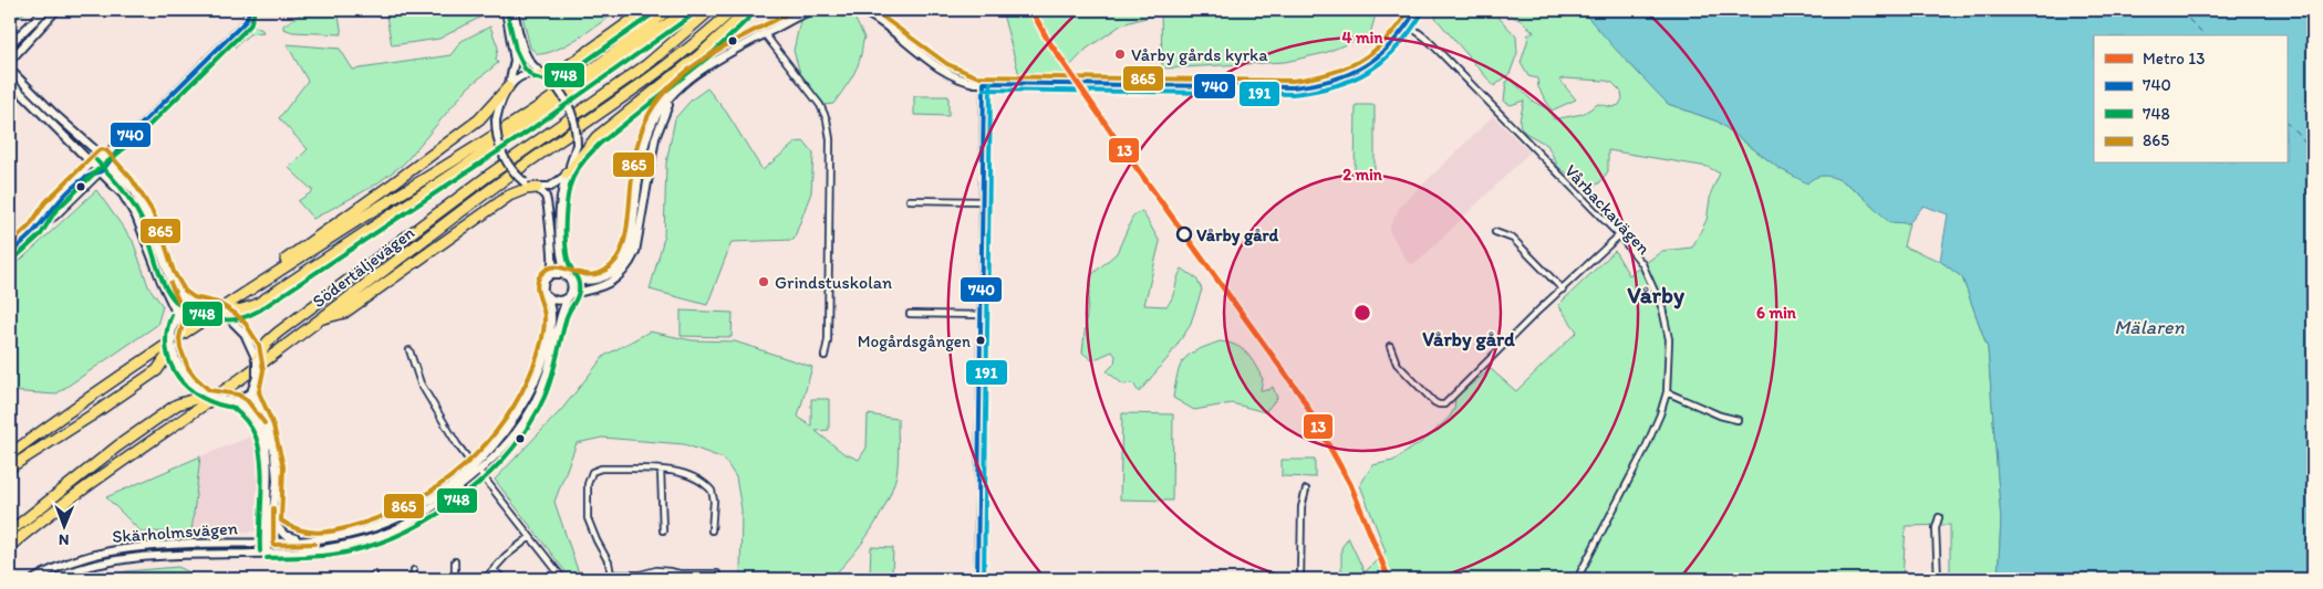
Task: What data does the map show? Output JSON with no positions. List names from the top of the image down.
{
  "streets": {
    "highway": ["Södertäljevägen"],
    "street": ["Vårbackavägen", "Skärholmsvägen"]
  },
  "districts": ["Vårby", "Vårby gård"],
  "water": ["Mälaren"],
  "places": [
    "Vårby gårds kyrka",
    "Vårby gård",
    "Grindstuskolan",
    "Mogårdsgången"
  ],
  "lines": [
    "metro line 13",
    "transit line 740",
    "transit line 865",
    "transit line 748",
    "transit line 191"
  ],
  "legend": [
    "Metro 13",
    "740",
    "748",
    "865"
  ],
  "north": "bottom",
  "rings": ["4 min", "2 min", "6 min"]
}
